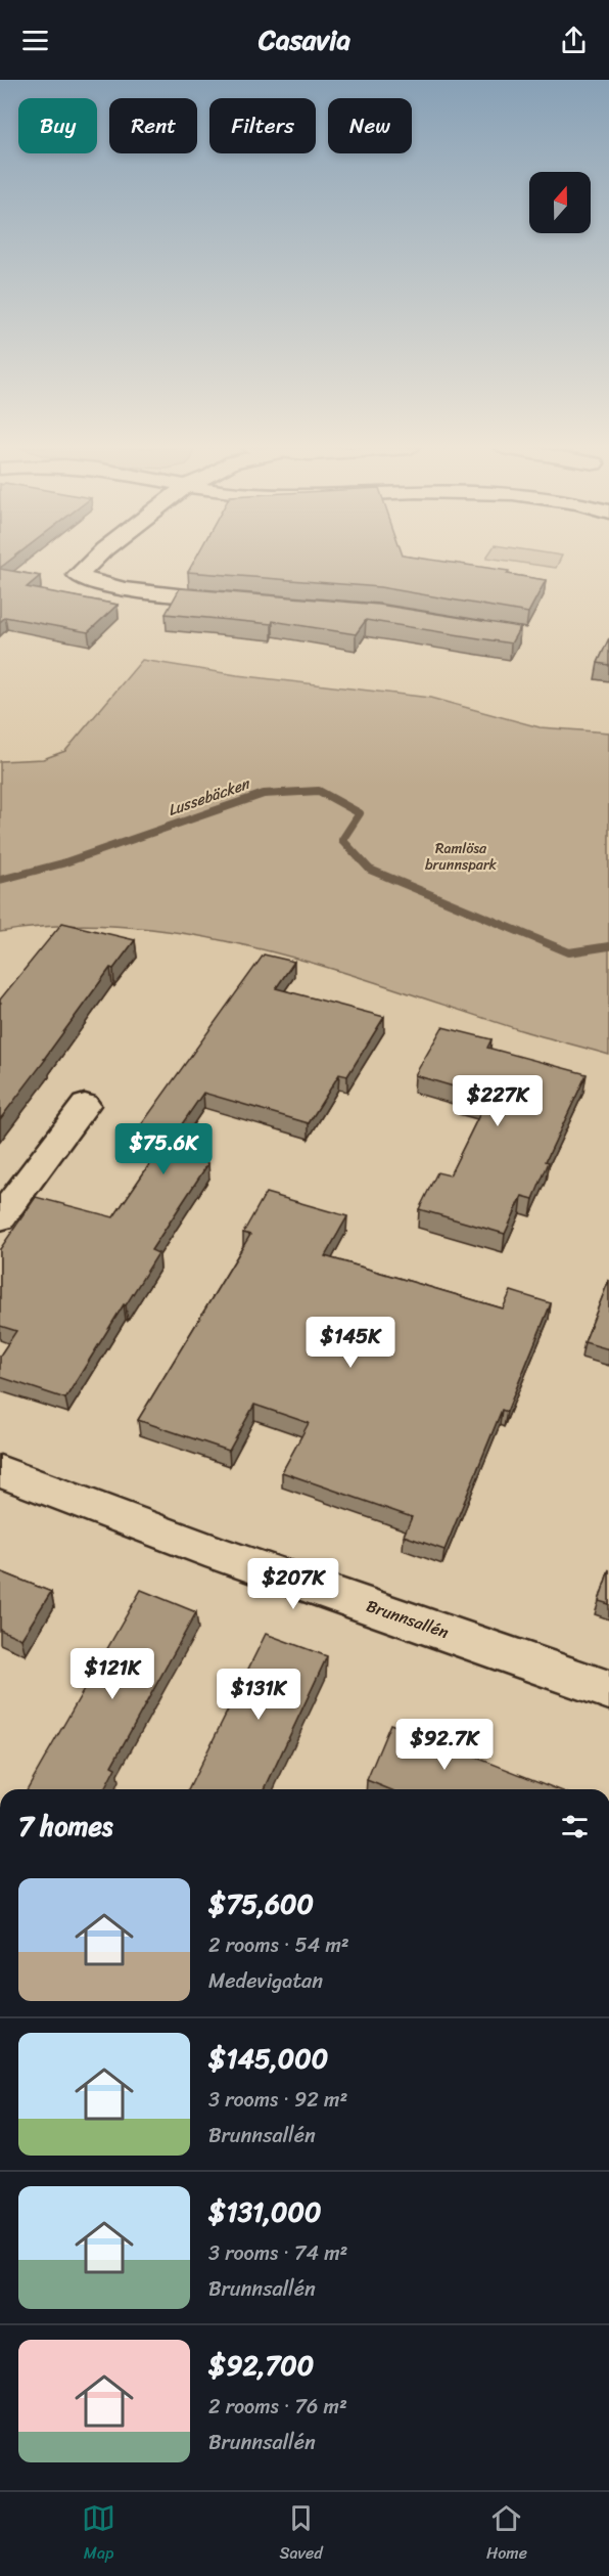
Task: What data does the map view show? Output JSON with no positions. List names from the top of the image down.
{
  "streets": {
    "street": ["Brunnsallén"]
  },
  "water": ["Lussebäcken"],
  "parks": ["Ramlösa brunnspark"],
  "north": "top",
  "page": {
    "header": "Casavia",
    "chip": [
      "Buy",
      "Rent",
      "Filters",
      "New"
    ],
    "price": [
      "$227K",
      "$75.6K",
      "$145K",
      "$207K",
      "$121K",
      "$131K",
      "$92.7K"
    ],
    "heading": "7 homes",
    "list": [
      {
        "name": "$75,600",
        "note": "2 rooms · 54 m² · Medevigatan"
      },
      {
        "name": "$145,000",
        "note": "3 rooms · 92 m² · Brunnsallén"
      },
      {
        "name": "$131,000",
        "note": "3 rooms · 74 m² · Brunnsallén"
      },
      {
        "name": "$92,700",
        "note": "2 rooms · 76 m² · Brunnsallén"
      }
    ],
    "tabs": ["Map", "Saved", "Home"]
  }
}
